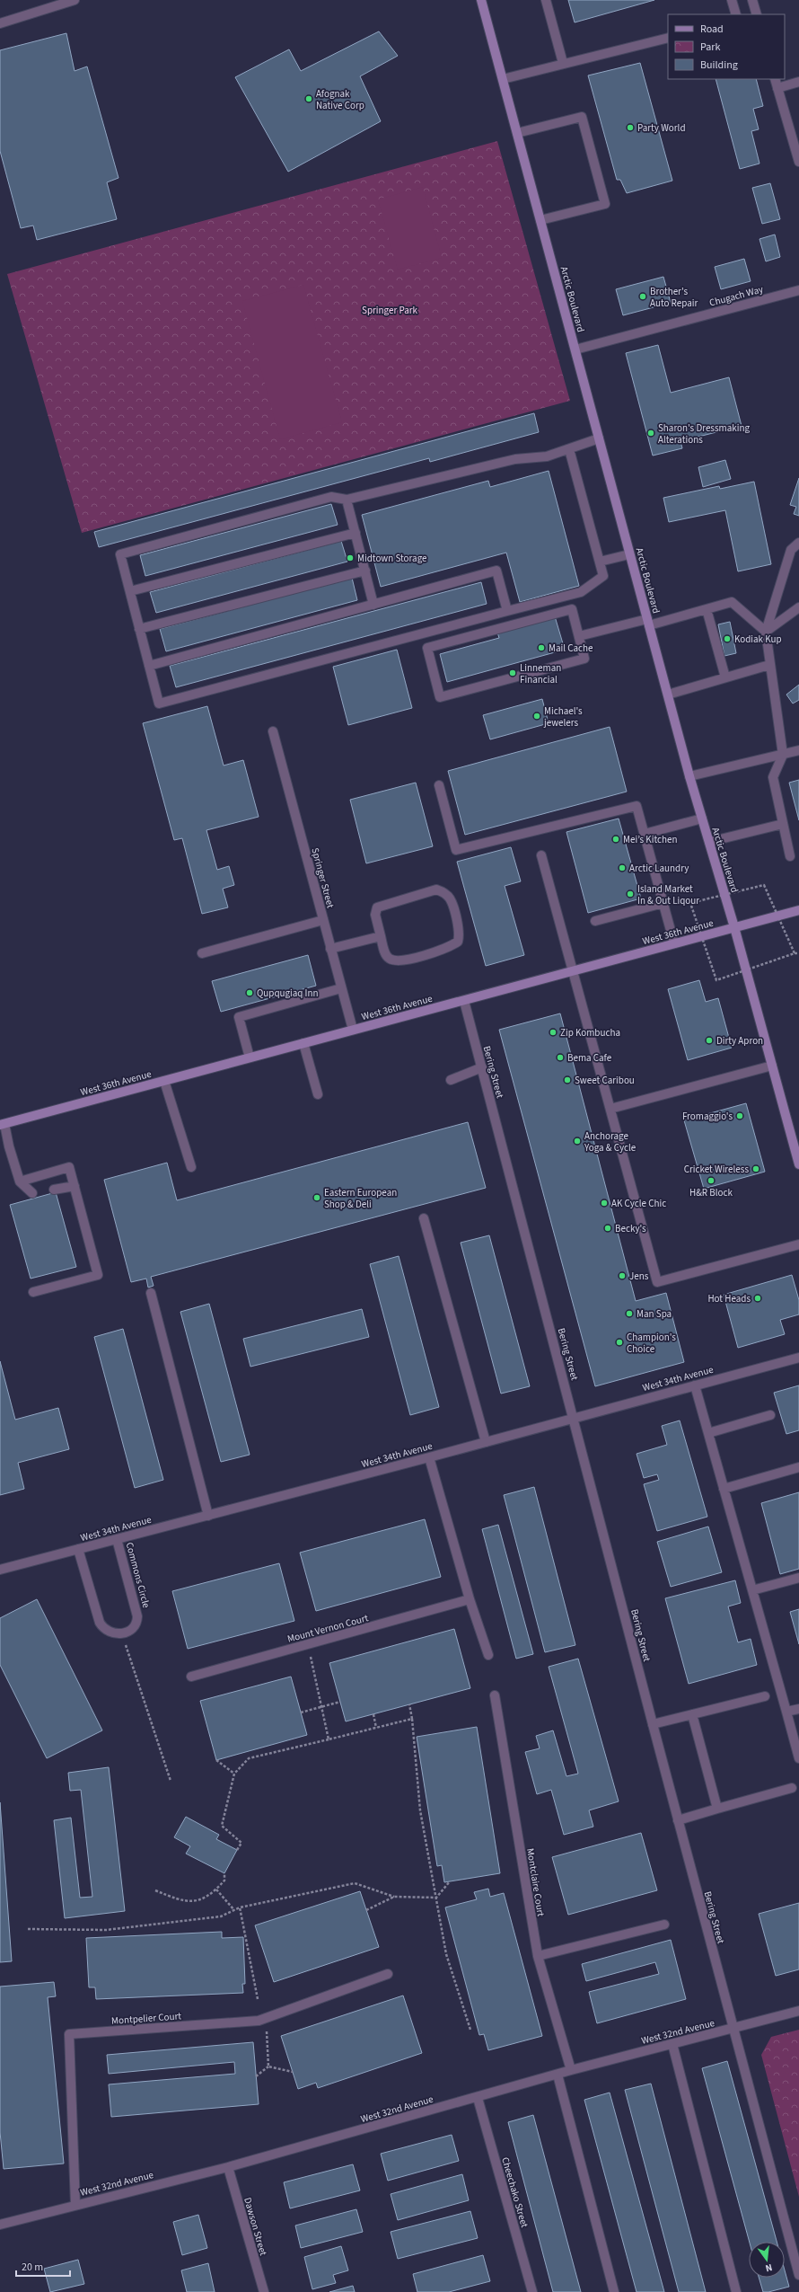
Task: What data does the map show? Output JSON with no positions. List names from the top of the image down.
{
  "streets": {
    "main road": ["Arctic Boulevard", "West 36th Avenue"],
    "street": [
      "Chugach Way",
      "Springer Street",
      "Bering Street",
      "West 34th Avenue",
      "Commons Circle",
      "Mount Vernon Court",
      "Montclaire Court",
      "Montpelier Court",
      "West 32nd Avenue",
      "Cheechako Street",
      "Dawson Street"
    ]
  },
  "crossings": [
    ["Chugach Way", "Arctic Boulevard"],
    ["Arctic Boulevard", "West 36th Avenue"],
    ["Springer Street", "West 36th Avenue"],
    ["West 36th Avenue", "Bering Street"],
    ["Bering Street", "West 34th Avenue"],
    ["Bering Street", "West 32nd Avenue"],
    ["West 34th Avenue", "Commons Circle"],
    ["Montclaire Court", "West 32nd Avenue"],
    ["Montpelier Court", "West 32nd Avenue"],
    ["West 32nd Avenue", "Cheechako Street"],
    ["West 32nd Avenue", "Dawson Street"]
  ],
  "parks": ["Springer Park"],
  "places": [
    "Afognak Native Corp",
    "Party World",
    "Brother's Auto Repair",
    "Sharon's Dressmaking Alterations",
    "Midtown Storage",
    "Kodiak Kup",
    "Mail Cache",
    "Linneman Financial",
    "Michael's jewelers",
    "Mei’s Kitchen",
    "Arctic Laundry",
    "Island Market In & Out Liqour",
    "Qupqugiaq Inn",
    "Zip Kombucha",
    "Dirty Apron",
    "Bema Cafe",
    "Sweet Caribou",
    "Fromaggio's",
    "Anchorage Yoga & Cycle",
    "Cricket Wireless",
    "H&R Block",
    "Eastern European Shop & Deli",
    "AK Cycle Chic",
    "Becky's",
    "Jens",
    "Hot Heads",
    "Man Spa",
    "Champion's Choice"
  ],
  "legend": ["Road", "Park", "Building"],
  "scale_bar": "20 m",
  "north": "bottom"
}
